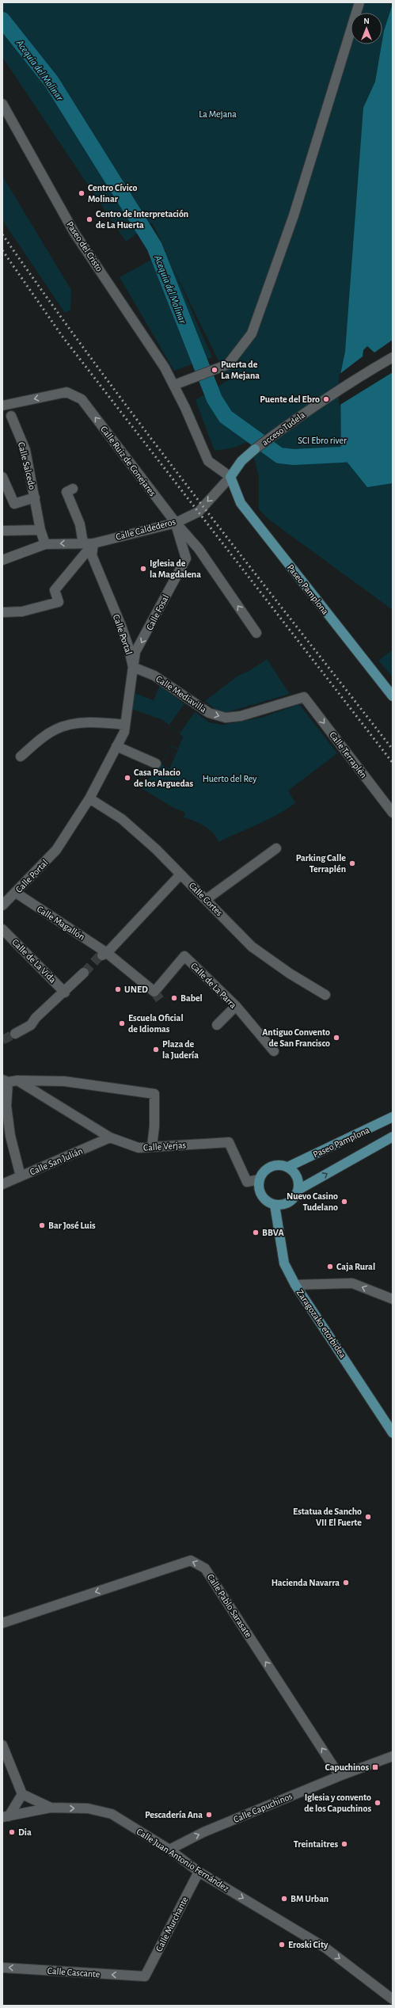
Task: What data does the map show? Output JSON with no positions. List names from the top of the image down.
{
  "streets": {
    "main road": ["Paseo Pamplona", "Zaragozako etorbidea"],
    "street": [
      "Paseo del Cristo",
      "acceso Tudela",
      "Calle Ruiz de Conejares",
      "Calle Salcedo",
      "Calle Caldederos",
      "Calle Fosal",
      "Calle Portal",
      "Calle Mediavilla",
      "Calle Terraplén",
      "Calle Cortes",
      "Calle Magallón",
      "Calle de La Vida",
      "Calle de La Parra",
      "Calle Verjas",
      "Calle San Julián",
      "Calle Pablo Sarasate",
      "Calle Capuchinos",
      "Calle Juan Antonio Fernández",
      "Calle Murchante",
      "Calle Cascante"
    ]
  },
  "crossings": [
    ["Paseo del Cristo", "Calle Caldederos"],
    ["Paseo del Cristo", "Paseo Pamplona"],
    ["Calle Ruiz de Conejares", "Calle Caldederos"],
    ["Calle Ruiz de Conejares", "Calle Fosal"],
    ["Calle Salcedo", "Calle Caldederos"],
    ["Calle Caldederos", "Paseo Pamplona"],
    ["Calle Caldederos", "Calle Fosal"],
    ["Calle Caldederos", "Calle Portal"],
    ["Paseo Pamplona", "Calle Verjas"],
    ["Paseo Pamplona", "Zaragozako etorbidea"],
    ["Calle Fosal", "Calle Portal"],
    ["Calle Fosal", "Calle Mediavilla"],
    ["Calle Portal", "Calle Mediavilla"],
    ["Calle Portal", "Calle Cortes"],
    ["Calle Portal", "Calle Magallón"],
    ["Calle Mediavilla", "Calle Terraplén"],
    ["Calle Magallón", "Calle de La Parra"],
    ["Calle Verjas", "Calle San Julián"],
    ["Calle Verjas", "Zaragozako etorbidea"],
    ["Calle Pablo Sarasate", "Calle Capuchinos"],
    ["Calle Capuchinos", "Calle Juan Antonio Fernández"],
    ["Calle Juan Antonio Fernández", "Calle Murchante"],
    ["Calle Murchante", "Calle Cascante"]
  ],
  "one_way": [
    "Calle Ruiz de Conejares",
    "Calle Caldederos",
    "Calle Fosal",
    "Calle Mediavilla",
    "Calle Terraplén",
    "Calle Pablo Sarasate",
    "Calle Capuchinos",
    "Calle Juan Antonio Fernández",
    "Calle Cascante"
  ],
  "water": ["Acequia del Molinar"],
  "parks": ["La Mejana", "SCI Ebro river", "Huerto del Rey"],
  "places": {
    "other": [
      "Centro Cívico Molinar",
      "Centro de Interpretación de La Huerta",
      "Puerta de La Mejana",
      "Puente del Ebro",
      "Iglesia de la Magdalena",
      "Casa Palacio de los Arguedas",
      "Parking Calle Terraplén",
      "UNED",
      "Babel",
      "Escuela Oficial de Idiomas",
      "Antiguo Convento de San Francisco",
      "Plaza de la Judería",
      "Nuevo Casino Tudelano",
      "Bar José Luis",
      "BBVA",
      "Caja Rural",
      "Estatua de Sancho VII El Fuerte",
      "Hacienda Navarra",
      "Iglesia y convento de los Capuchinos",
      "Pescadería Ana",
      "Dia",
      "Treintaitres",
      "BM Urban",
      "Eroski City"
    ],
    "transit": ["Capuchinos"]
  },
  "north": "top"
}
